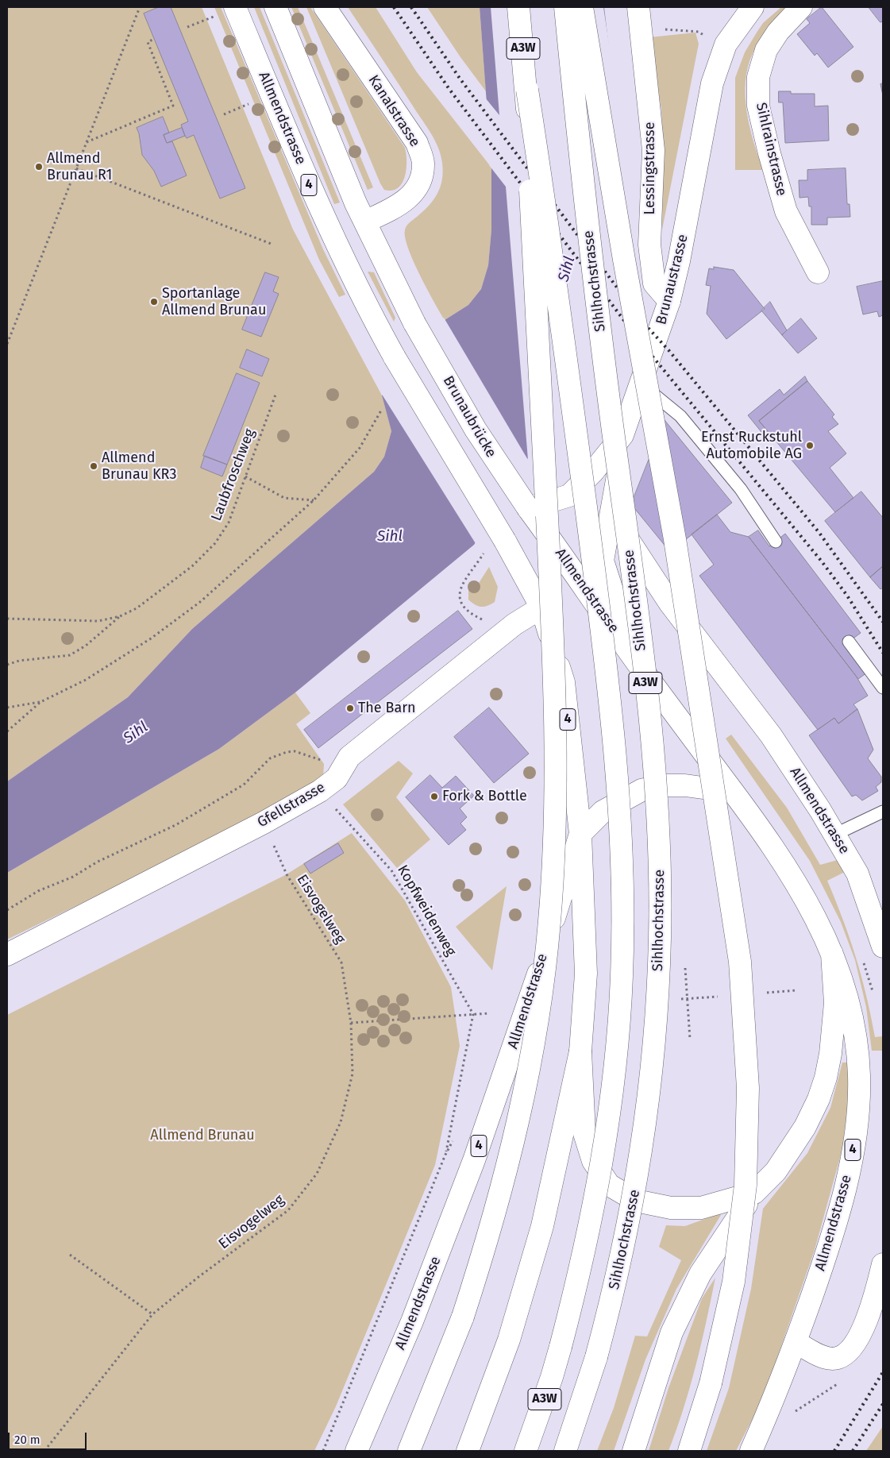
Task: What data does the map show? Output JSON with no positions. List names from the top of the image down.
{
  "streets": {
    "main road": [
      "A3W",
      "Kanalstrasse",
      "Allmendstrasse",
      "Sihlrainstrasse",
      "Lessingstrasse",
      "4",
      "Brunaustrasse",
      "Sihlhochstrasse",
      "Brunaubrücke",
      "Gfellstrasse"
    ],
    "path": ["Laubfroschweg", "Eisvogelweg", "Kopfweidenweg"]
  },
  "crossings": [
    ["Kanalstrasse", "4"],
    ["Kanalstrasse", "Brunaubrücke"],
    ["Allmendstrasse", "Brunaustrasse"],
    ["Allmendstrasse", "Brunaubrücke"],
    ["Allmendstrasse", "Gfellstrasse"],
    ["Lessingstrasse", "Brunaustrasse"],
    ["4", "Brunaubrücke"],
    ["Brunaustrasse", "Brunaubrücke"],
    ["Gfellstrasse", "Eisvogelweg"],
    ["Gfellstrasse", "Kopfweidenweg"]
  ],
  "water": ["Sihl"],
  "parks": ["Allmend Brunau"],
  "places": [
    "Allmend Brunau R1",
    "Sportanlage Allmend Brunau",
    "Ernst Ruckstuhl Automobile AG",
    "Allmend Brunau KR3",
    "The Barn",
    "Fork & Bottle"
  ],
  "scale_bar": "20 m"
}
